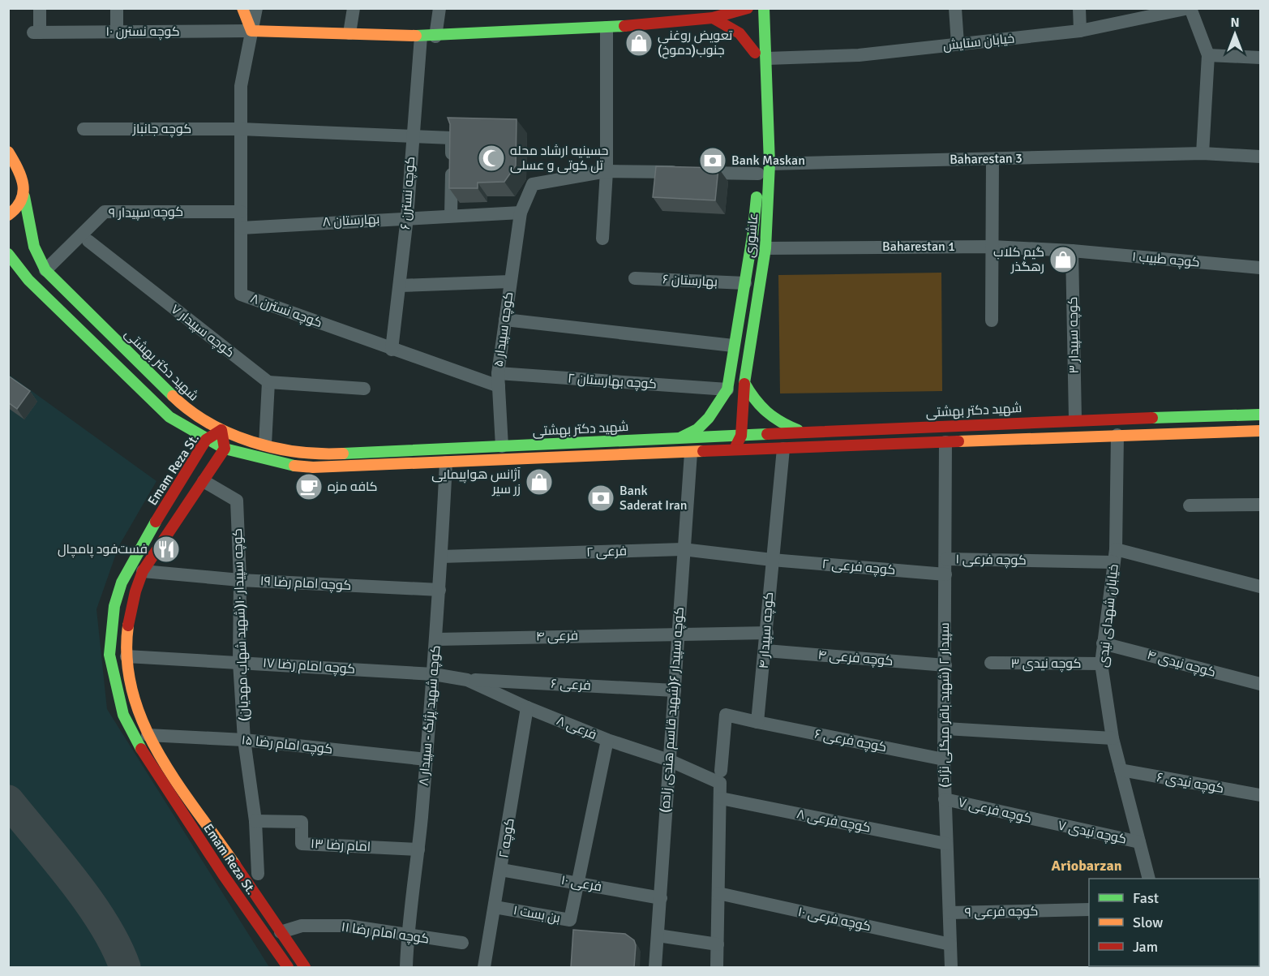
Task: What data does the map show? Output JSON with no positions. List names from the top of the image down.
{
  "streets": {
    "street": [
      "کوچه نسترن ۱۰",
      "خیابان ستایش",
      "کوچه جانباز",
      "Baharestan 3",
      "کوچه نسترن ۶",
      "کوچه سپیدار ۹",
      "بهارستان ۸",
      "عاشوری",
      "Baharestan 1",
      "کوچه طبیب ۱",
      "بهارستان ۶",
      "کوچه نسترن ۸",
      "کوچه سپیدار ۵",
      "کوچه سپیدار ۷",
      "کوچه سپیدار ۳",
      "شهید دکتر بهشتی",
      "کوچه بهارستان ۲",
      "Emam Reza St.",
      "فرعی ۲",
      "کوچه فرعی ۱",
      "کوچه فرعی ۲",
      "کوچه امام رضا ۱۹",
      "خیابان شهدای نیدی",
      "کوچه سپیدار ۱۰(شهید شهاب مهدیان)",
      "کوچه سپیدار ۴",
      "فرعی ۴",
      "کوچه فرعی ۴",
      "کوچه نیدی ۳",
      "کوچه نیدی ۴",
      "کوچه امام رضا ۱۷",
      "فرعی ۶",
      "سپیدار ۲ (شهید باقر میگلی نژاد)",
      "کوچه سپیدار ۶(شهید قاسم هندی زاده)",
      "کوچه شهید پژنگ - سپیدار ۸",
      "فرعی ۸",
      "کوچه فرعی ۶",
      "کوچه امام رضا ۱۵",
      "کوچه نیدی ۶",
      "کوچه فرعی ۷",
      "کوچه فرعی ۸",
      "کوچه نیدی ۷",
      "کوچه ۲",
      "امام رضا ۱۳",
      "فرعی ۱۰",
      "کوچه فرعی ۹",
      "بن بست ۱",
      "کوچه فرعی ۱۰",
      "کوچه امام رضا ۱۱"
    ]
  },
  "crossings": [
    ["کوچه نسترن ۱۰", "کوچه نسترن ۸"],
    ["خیابان ستایش", "عاشوری"],
    ["کوچه جانباز", "کوچه نسترن ۶"],
    ["کوچه جانباز", "بهارستان ۸"],
    ["کوچه جانباز", "کوچه نسترن ۸"],
    ["Baharestan 3", "عاشوری"],
    ["کوچه نسترن ۶", "بهارستان ۸"],
    ["کوچه نسترن ۶", "کوچه نسترن ۸"],
    ["کوچه سپیدار ۹", "کوچه نسترن ۸"],
    ["کوچه سپیدار ۹", "شهید دکتر بهشتی"],
    ["بهارستان ۸", "کوچه نسترن ۸"],
    ["بهارستان ۸", "کوچه سپیدار ۵"],
    ["عاشوری", "Baharestan 1"],
    ["عاشوری", "بهارستان ۶"],
    ["عاشوری", "شهید دکتر بهشتی"],
    ["عاشوری", "کوچه بهارستان ۲"],
    ["Baharestan 1", "کوچه طبیب ۱"],
    ["Baharestan 1", "کوچه سپیدار ۳"],
    ["کوچه طبیب ۱", "کوچه سپیدار ۳"],
    ["کوچه نسترن ۸", "کوچه سپیدار ۵"],
    ["کوچه نسترن ۸", "کوچه بهارستان ۲"],
    ["کوچه سپیدار ۵", "شهید دکتر بهشتی"],
    ["کوچه سپیدار ۵", "کوچه بهارستان ۲"],
    ["کوچه سپیدار ۳", "شهید دکتر بهشتی"],
    ["شهید دکتر بهشتی", "Emam Reza St."],
    ["شهید دکتر بهشتی", "خیابان شهدای نیدی"],
    ["شهید دکتر بهشتی", "کوچه سپیدار ۴"],
    ["شهید دکتر بهشتی", "سپیدار ۲ (شهید باقر میگلی نژاد)"],
    ["شهید دکتر بهشتی", "کوچه سپیدار ۶(شهید قاسم هندی زاده)"],
    ["شهید دکتر بهشتی", "کوچه شهید پژنگ - سپیدار ۸"],
    ["Emam Reza St.", "کوچه امام رضا ۱۹"],
    ["Emam Reza St.", "کوچه سپیدار ۱۰(شهید شهاب مهدیان)"],
    ["Emam Reza St.", "کوچه امام رضا ۱۷"],
    ["Emam Reza St.", "کوچه امام رضا ۱۵"],
    ["Emam Reza St.", "کوچه امام رضا ۱۱"],
    ["فرعی ۲", "کوچه فرعی ۲"],
    ["فرعی ۲", "کوچه سپیدار ۴"],
    ["فرعی ۲", "کوچه سپیدار ۶(شهید قاسم هندی زاده)"],
    ["فرعی ۲", "کوچه شهید پژنگ - سپیدار ۸"],
    ["کوچه فرعی ۱", "خیابان شهدای نیدی"],
    ["کوچه فرعی ۱", "سپیدار ۲ (شهید باقر میگلی نژاد)"],
    ["کوچه فرعی ۲", "کوچه سپیدار ۴"],
    ["کوچه فرعی ۲", "سپیدار ۲ (شهید باقر میگلی نژاد)"],
    ["کوچه امام رضا ۱۹", "کوچه سپیدار ۱۰(شهید شهاب مهدیان)"],
    ["کوچه امام رضا ۱۹", "کوچه شهید پژنگ - سپیدار ۸"],
    ["خیابان شهدای نیدی", "کوچه نیدی ۳"],
    ["خیابان شهدای نیدی", "کوچه نیدی ۴"],
    ["خیابان شهدای نیدی", "کوچه نیدی ۶"],
    ["خیابان شهدای نیدی", "کوچه نیدی ۷"],
    ["کوچه سپیدار ۱۰(شهید شهاب مهدیان)", "کوچه امام رضا ۱۷"],
    ["کوچه سپیدار ۱۰(شهید شهاب مهدیان)", "کوچه امام رضا ۱۵"],
    ["کوچه سپیدار ۱۰(شهید شهاب مهدیان)", "امام رضا ۱۳"],
    ["کوچه سپیدار ۴", "کوچه فرعی ۴"],
    ["کوچه سپیدار ۴", "کوچه فرعی ۶"],
    ["فرعی ۴", "کوچه سپیدار ۶(شهید قاسم هندی زاده)"],
    ["فرعی ۴", "کوچه شهید پژنگ - سپیدار ۸"],
    ["کوچه فرعی ۴", "سپیدار ۲ (شهید باقر میگلی نژاد)"],
    ["کوچه امام رضا ۱۷", "کوچه شهید پژنگ - سپیدار ۸"],
    ["کوچه امام رضا ۱۷", "فرعی ۸"],
    ["فرعی ۶", "کوچه سپیدار ۶(شهید قاسم هندی زاده)"],
    ["فرعی ۶", "فرعی ۸"],
    ["سپیدار ۲ (شهید باقر میگلی نژاد)", "کوچه فرعی ۶"],
    ["سپیدار ۲ (شهید باقر میگلی نژاد)", "کوچه فرعی ۷"],
    ["سپیدار ۲ (شهید باقر میگلی نژاد)", "کوچه فرعی ۸"],
    ["سپیدار ۲ (شهید باقر میگلی نژاد)", "کوچه فرعی ۹"],
    ["سپیدار ۲ (شهید باقر میگلی نژاد)", "کوچه فرعی ۱۰"],
    ["کوچه سپیدار ۶(شهید قاسم هندی زاده)", "فرعی ۸"],
    ["کوچه سپیدار ۶(شهید قاسم هندی زاده)", "فرعی ۱۰"],
    ["کوچه شهید پژنگ - سپیدار ۸", "فرعی ۸"],
    ["کوچه شهید پژنگ - سپیدار ۸", "کوچه امام رضا ۱۵"],
    ["کوچه شهید پژنگ - سپیدار ۸", "امام رضا ۱۳"],
    ["کوچه شهید پژنگ - سپیدار ۸", "کوچه امام رضا ۱۱"],
    ["فرعی ۸", "کوچه ۲"],
    ["کوچه فرعی ۷", "کوچه نیدی ۷"],
    ["کوچه ۲", "فرعی ۱۰"],
    ["کوچه ۲", "بن بست ۱"],
    ["فرعی ۱۰", "بن بست ۱"]
  ],
  "districts": ["Ariobarzan"],
  "places": {
    "shop": ["تعويض روغنی جنوب(دموخ)", "گیم کلاب رهگذر", "آژانس هواپیمایی زر سیر"],
    "mosque": ["حسینیه ارشاد محله تل کوتی و عسلی"],
    "bank": ["Bank Maskan", "Bank Saderat Iran"],
    "cafe": ["کافه مزه"],
    "restaurant": ["فست‌فود پامچال"]
  },
  "legend": ["Fast", "Slow", "Jam"],
  "north": "top"
}
